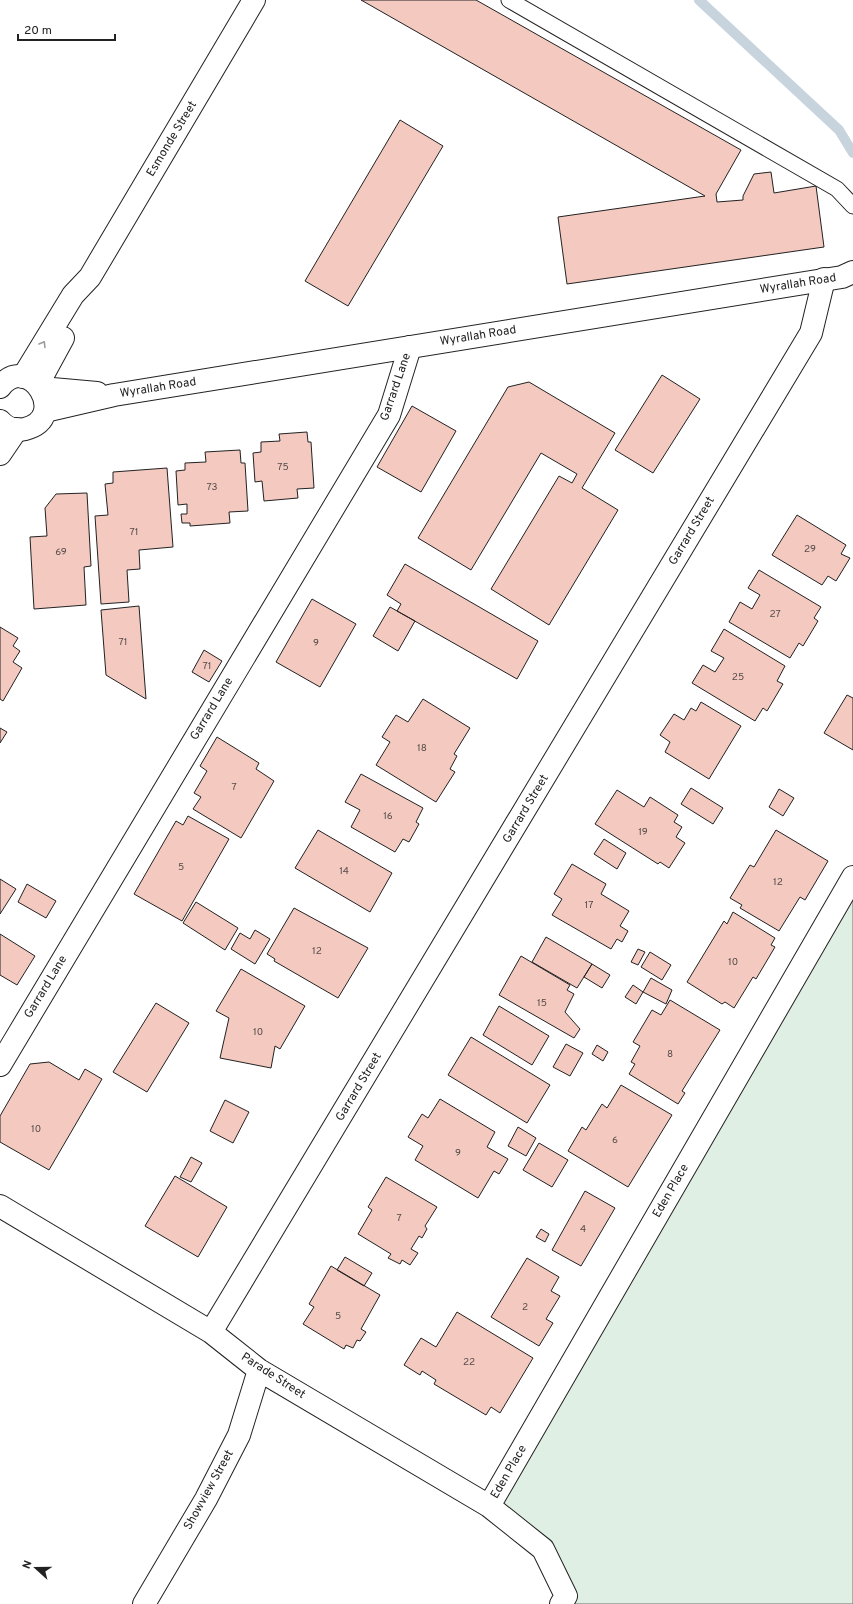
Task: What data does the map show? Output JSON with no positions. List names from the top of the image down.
{
  "streets": {
    "street": [
      "Esmonde Street",
      "Wyrallah Road",
      "Garrard Lane",
      "Garrard Street",
      "Eden Place",
      "Parade Street",
      "Showview Street"
    ]
  },
  "crossings": [
    ["Esmonde Street", "Wyrallah Road"],
    ["Wyrallah Road", "Garrard Lane"],
    ["Wyrallah Road", "Garrard Street"],
    ["Garrard Street", "Parade Street"],
    ["Eden Place", "Parade Street"],
    ["Parade Street", "Showview Street"]
  ],
  "house_numbers": [
    "75",
    "73",
    "71",
    "29",
    "69",
    "27",
    "71",
    "9",
    "71",
    "25",
    "18",
    "7",
    "16",
    "19",
    "5",
    "14",
    "12",
    "17",
    "12",
    "10",
    "15",
    "10",
    "8",
    "10",
    "6",
    "9",
    "7",
    "4",
    "2",
    "5",
    "22"
  ],
  "scale_bar": "20 m",
  "north": "left"
}
